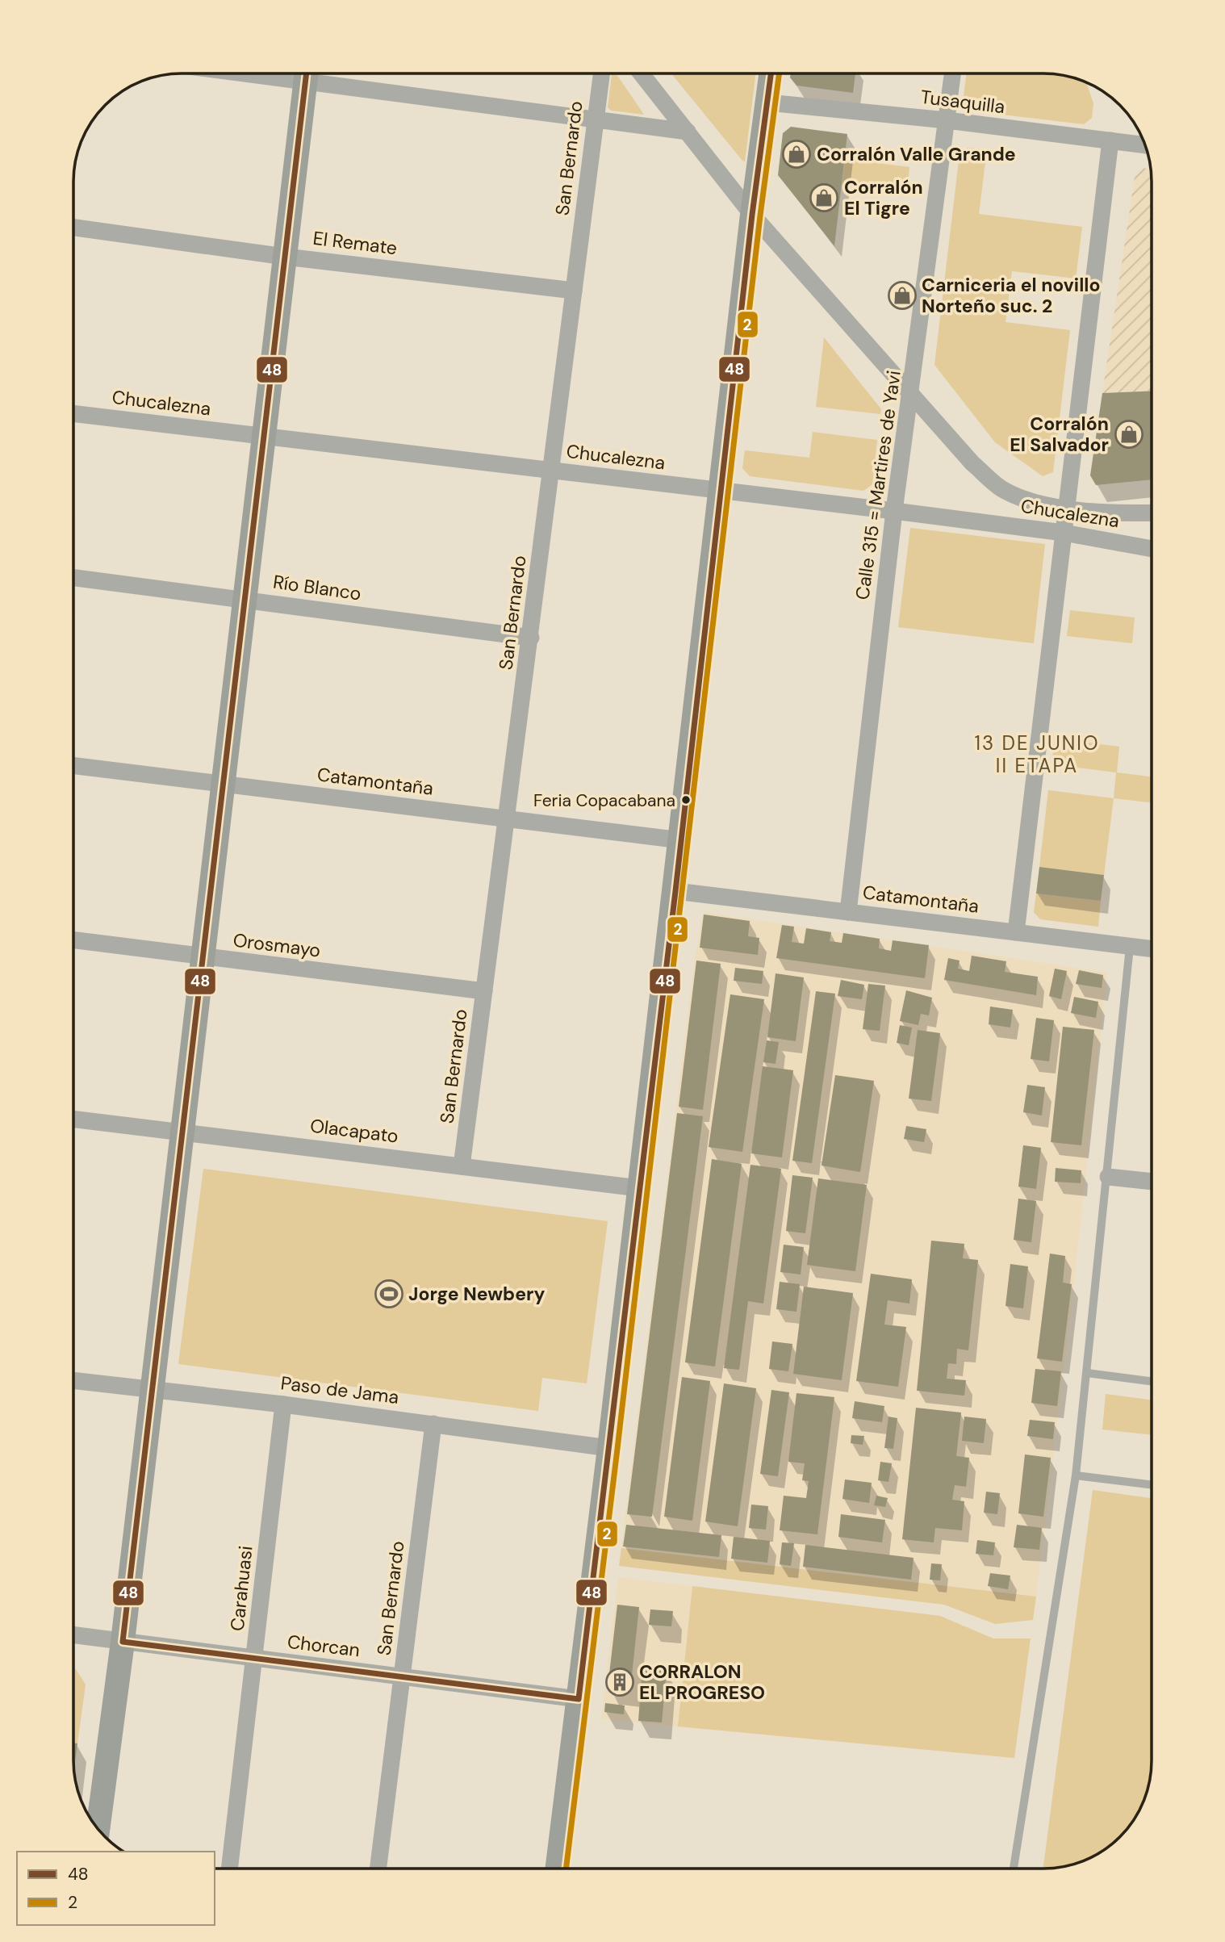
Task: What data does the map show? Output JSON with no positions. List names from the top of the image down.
{
  "streets": {
    "street": [
      "Tusaquilla",
      "San Bernardo",
      "El Remate",
      "Chucalezna",
      "Calle 315 = Martires de Yavi",
      "Río Blanco",
      "Catamontaña",
      "Orosmayo",
      "Olacapato",
      "Paso de Jama",
      "Carahuasi",
      "Chorcan"
    ]
  },
  "crossings": [
    ["Tusaquilla", "Calle 315 = Martires de Yavi"],
    ["San Bernardo", "El Remate"],
    ["San Bernardo", "Chucalezna"],
    ["San Bernardo", "Río Blanco"],
    ["San Bernardo", "Catamontaña"],
    ["San Bernardo", "Orosmayo"],
    ["San Bernardo", "Olacapato"],
    ["San Bernardo", "Paso de Jama"],
    ["San Bernardo", "Chorcan"],
    ["Chucalezna", "Calle 315 = Martires de Yavi"],
    ["Calle 315 = Martires de Yavi", "Catamontaña"],
    ["Paso de Jama", "Carahuasi"],
    ["Carahuasi", "Chorcan"]
  ],
  "districts": ["13 DE JUNIO II ETAPA"],
  "places": {
    "shop": [
      "Corralón Valle Grande",
      "Corralón El Tigre",
      "Carniceria el novillo Norteño suc. 2",
      "Corralón El Salvador"
    ],
    "other": ["Feria Copacabana"],
    "sports": ["Jorge Newbery"],
    "building": ["CORRALON EL PROGRESO"]
  },
  "lines": ["transit line 48", "transit line 2"],
  "legend": ["48", "2"]
}
